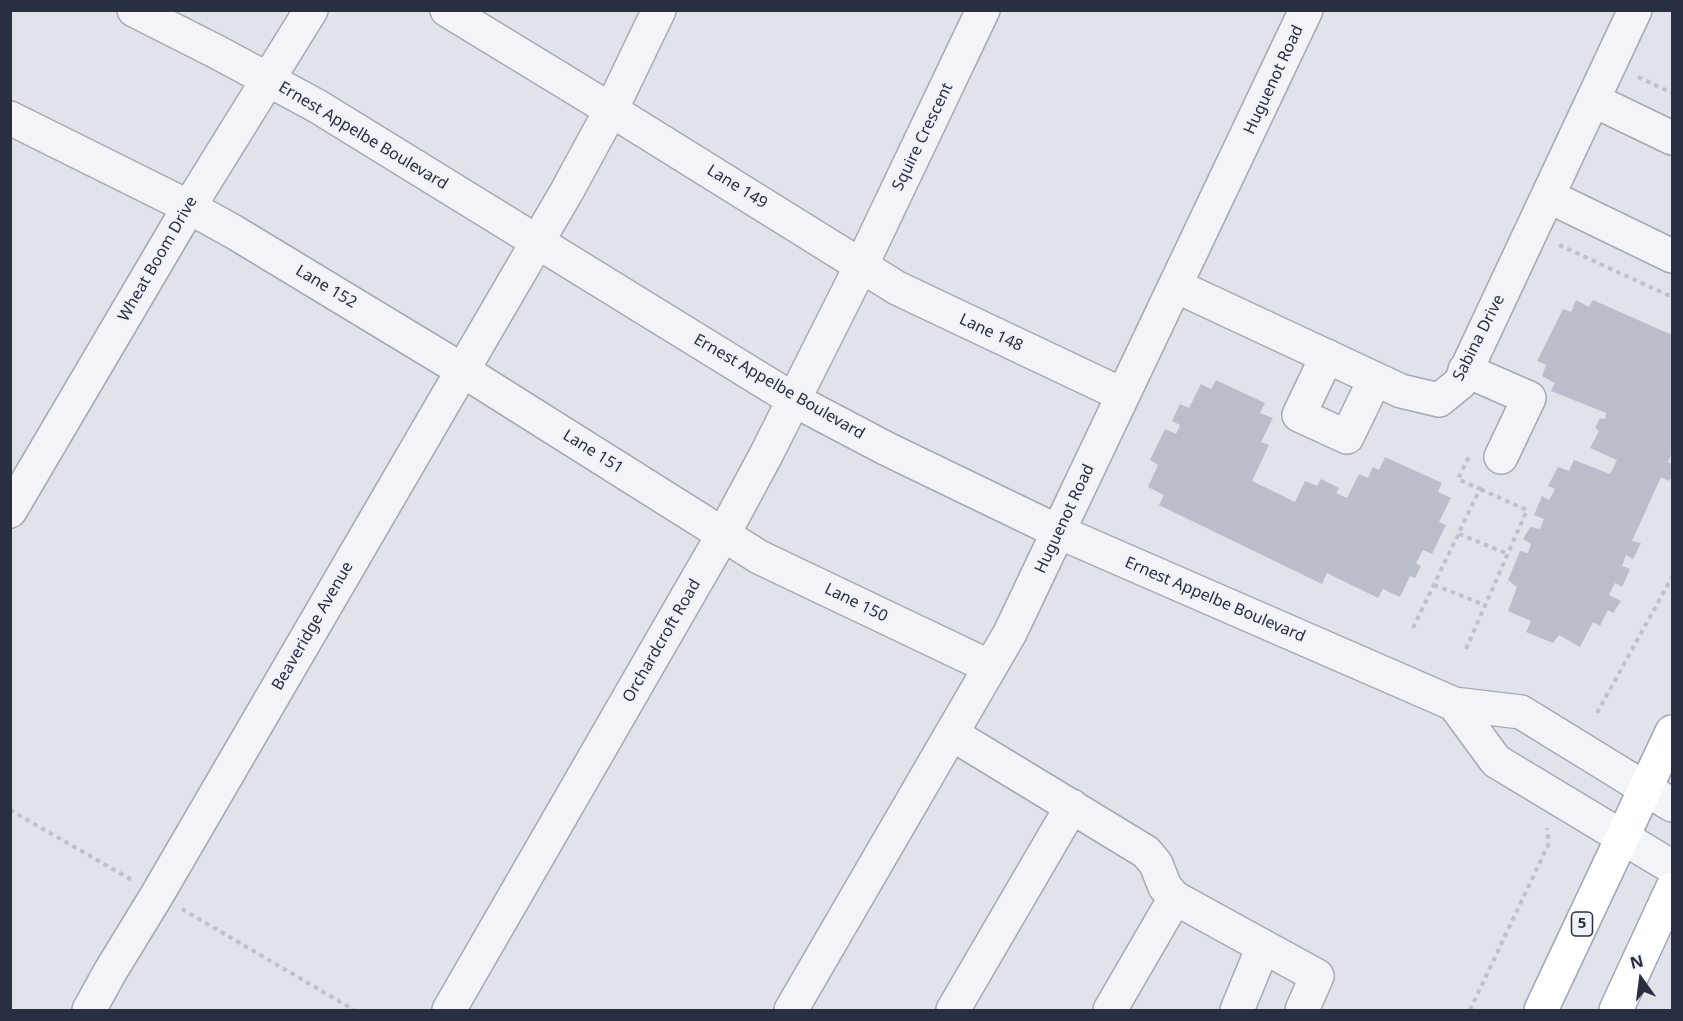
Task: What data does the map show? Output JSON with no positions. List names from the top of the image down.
{
  "streets": {
    "main road": ["5"],
    "street": [
      "Huguenot Road",
      "Ernest Appelbe Boulevard",
      "Squire Crescent",
      "Lane 149",
      "Wheat Boom Drive",
      "Lane 152",
      "Lane 148",
      "Sabina Drive",
      "Lane 151",
      "Lane 150",
      "Beaveridge Avenue",
      "Orchardcroft Road"
    ]
  },
  "crossings": [
    ["Huguenot Road", "Ernest Appelbe Boulevard"],
    ["Huguenot Road", "Lane 148"],
    ["Huguenot Road", "Sabina Drive"],
    ["Huguenot Road", "Lane 150"],
    ["Ernest Appelbe Boulevard", "Wheat Boom Drive"],
    ["Ernest Appelbe Boulevard", "Beaveridge Avenue"],
    ["Ernest Appelbe Boulevard", "Orchardcroft Road"],
    ["Ernest Appelbe Boulevard", "5"],
    ["Squire Crescent", "Lane 149"],
    ["Squire Crescent", "Lane 148"],
    ["Squire Crescent", "Orchardcroft Road"],
    ["Lane 149", "Lane 148"],
    ["Lane 149", "Orchardcroft Road"],
    ["Wheat Boom Drive", "Lane 152"],
    ["Lane 152", "Lane 151"],
    ["Lane 152", "Beaveridge Avenue"],
    ["Lane 148", "Orchardcroft Road"],
    ["Lane 151", "Lane 150"],
    ["Lane 151", "Beaveridge Avenue"],
    ["Lane 151", "Orchardcroft Road"],
    ["Lane 150", "Orchardcroft Road"]
  ],
  "north": "top"
}
